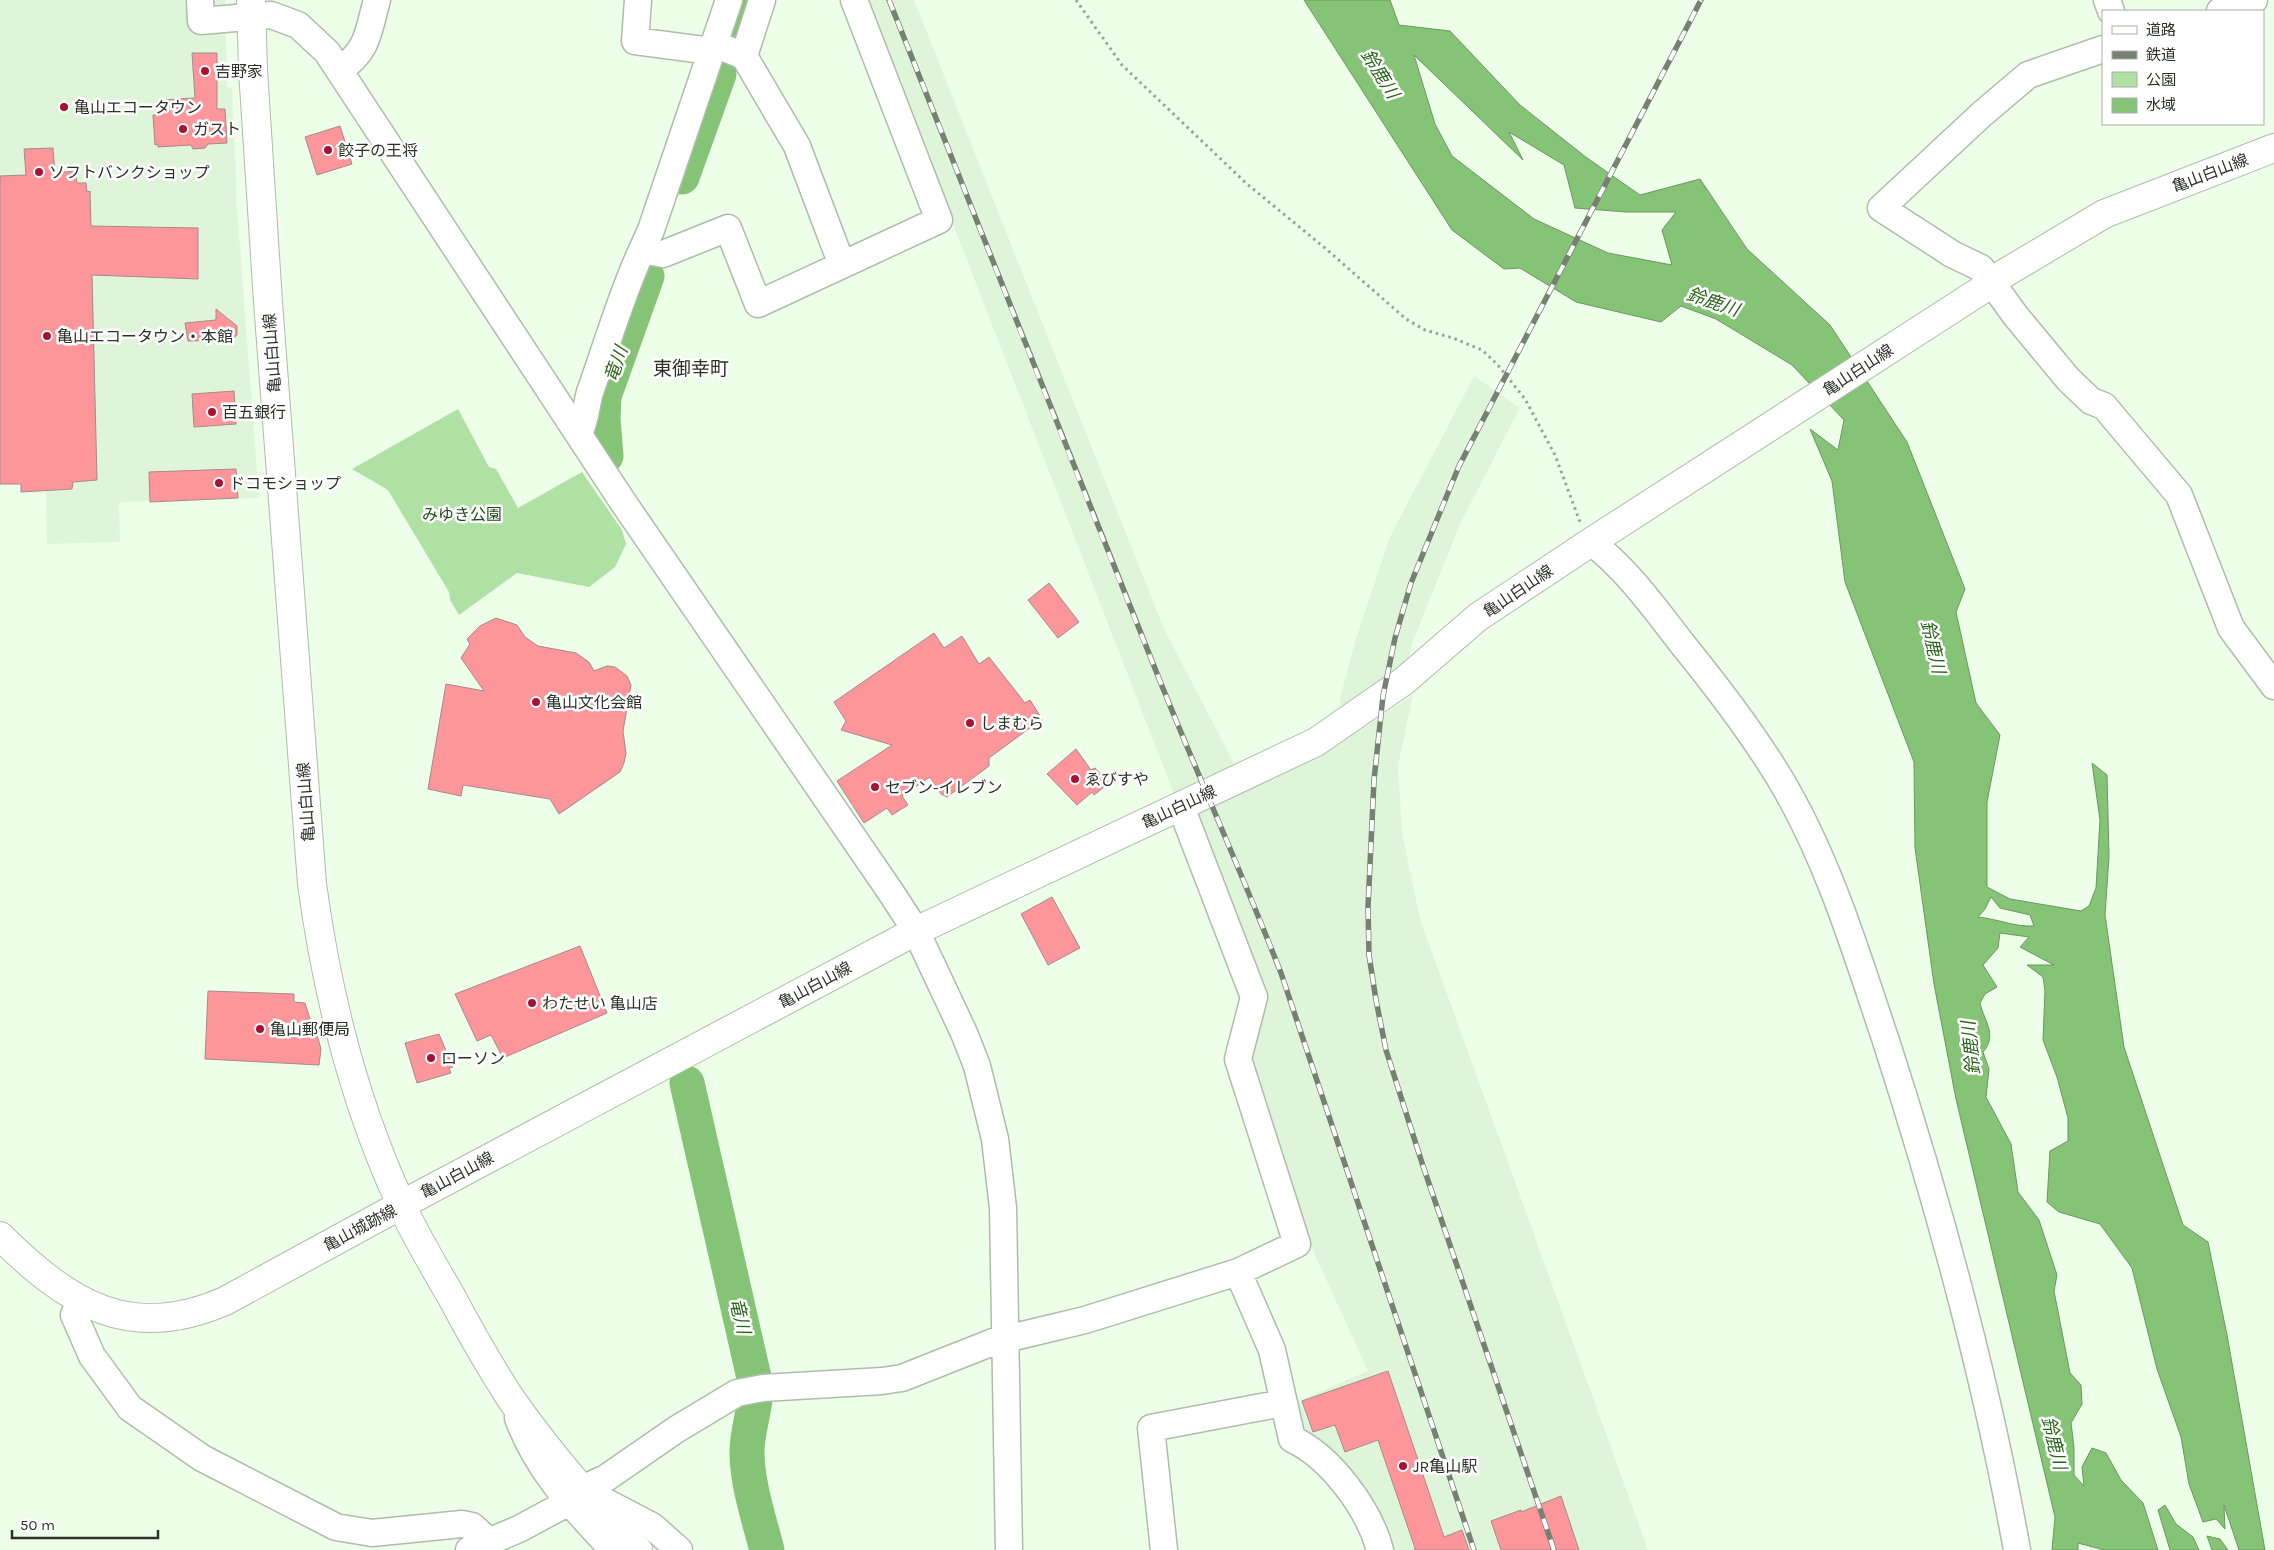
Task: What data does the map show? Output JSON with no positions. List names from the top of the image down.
{
  "streets": {
    "main road": ["亀山白山線", "亀山城跡線"]
  },
  "crossings": [
    ["亀山白山線", "亀山城跡線"]
  ],
  "districts": ["東御幸町"],
  "water": ["鈴鹿川", "竜川"],
  "parks": ["みゆき公園"],
  "places": [
    "吉野家",
    "亀山エコータウン",
    "ガスト",
    "餃子の王将",
    "ソフトバンクショップ",
    "亀山エコータウン・本館",
    "百五銀行",
    "ドコモショップ",
    "亀山文化会館",
    "しまむら",
    "ゑびすや",
    "セブン-イレブン",
    "わたせい 亀山店",
    "亀山郵便局",
    "ローソン",
    "JR亀山駅"
  ],
  "legend": [
    "道路",
    "鉄道",
    "公園",
    "水域"
  ],
  "scale_bar": "50 m"
}
